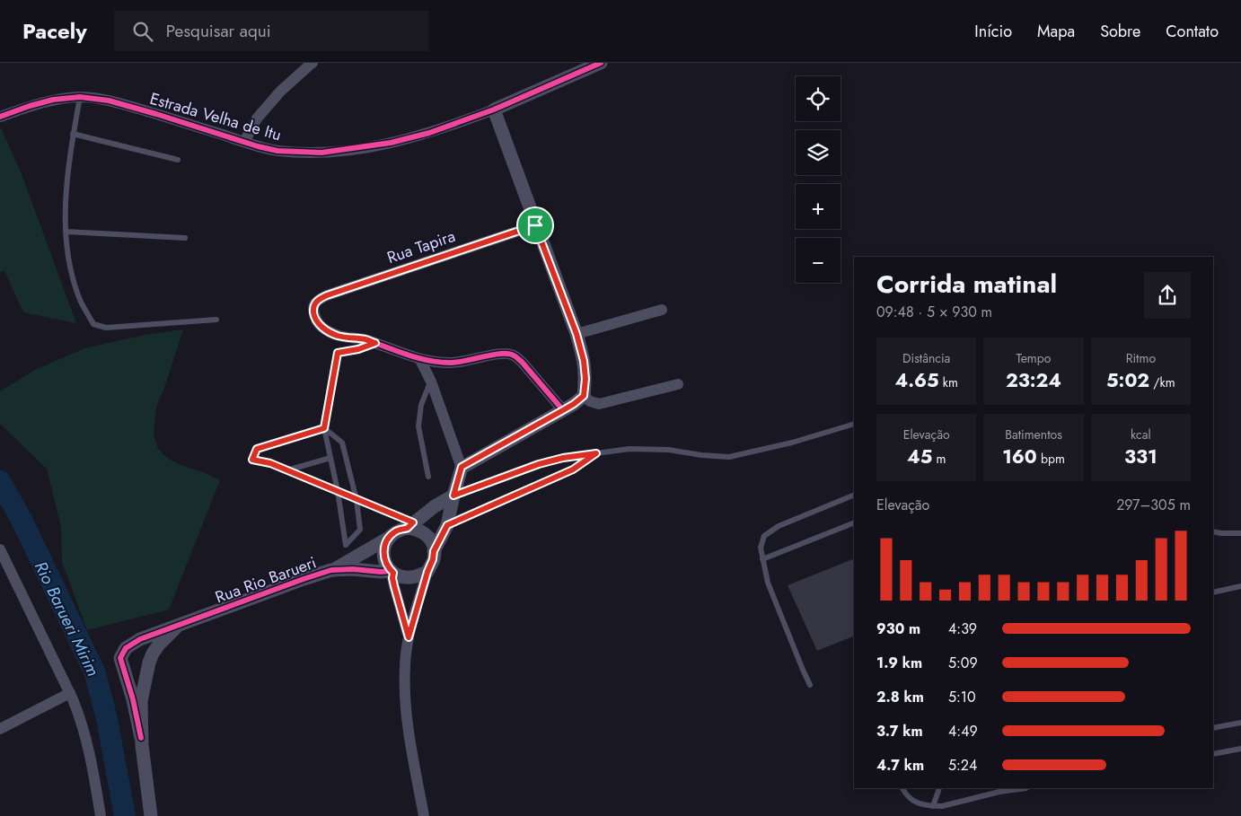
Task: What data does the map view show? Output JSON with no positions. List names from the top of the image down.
{
  "streets": {
    "street": ["Estrada Velha de Itu", "Rua Tapira", "Rua Rio Barueri"]
  },
  "water": ["Rio Barueri Mirim"],
  "page": {
    "header": "Pacely",
    "search": "Pesquisar aqui",
    "nav": [
      "Início",
      "Mapa",
      "Sobre",
      "Contato"
    ],
    "map_buttons": ["+", "−"],
    "heading": ["Corrida matinal", "09:48 · 5 × 930 m"],
    "stats": [
      ["Distância", "4.65 km"],
      ["Tempo", "23:24"],
      ["Ritmo", "5:02 /km"],
      ["Elevação", "45 m"],
      ["Batimentos", "160 bpm"],
      ["kcal", "331"]
    ],
    "chart": ["Elevação", "297–305 m"],
    "list": [
      {
        "name": "930 m",
        "note": "4:39"
      },
      {
        "name": "1.9 km",
        "note": "5:09"
      },
      {
        "name": "2.8 km",
        "note": "5:10"
      },
      {
        "name": "3.7 km",
        "note": "4:49"
      },
      {
        "name": "4.7 km",
        "note": "5:24"
      }
    ]
  }
}
